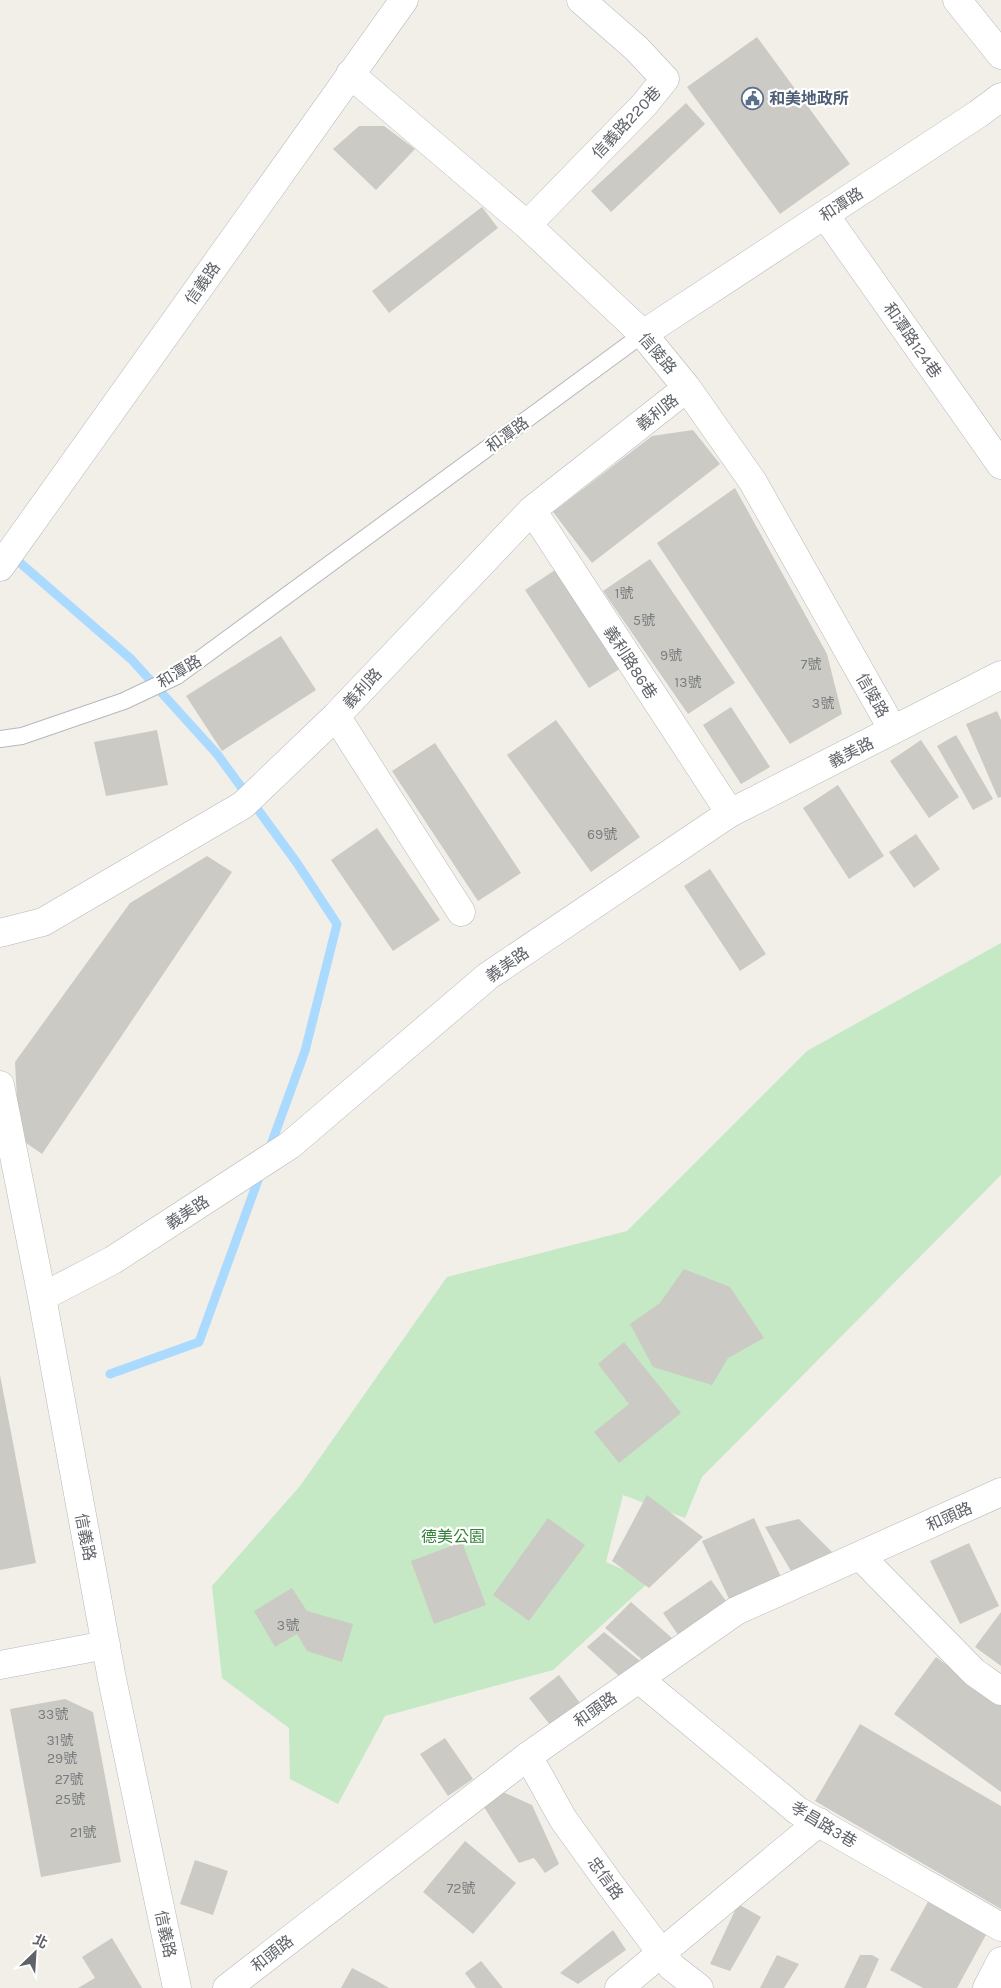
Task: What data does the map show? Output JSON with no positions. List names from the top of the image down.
{
  "streets": {
    "street": [
      "信義路220巷",
      "和潭路",
      "信義路",
      "和潭路124巷",
      "信陵路",
      "義利路",
      "義利路86巷",
      "義美路",
      "和頭路",
      "孝昌路3巷",
      "忠信路"
    ]
  },
  "crossings": [
    ["信義路220巷", "信陵路"],
    ["和潭路", "和潭路124巷"],
    ["和潭路", "信陵路"],
    ["信義路", "信陵路"],
    ["信義路", "義美路"],
    ["信陵路", "義利路"],
    ["信陵路", "義美路"],
    ["義利路", "義利路86巷"],
    ["義利路86巷", "義美路"],
    ["和頭路", "孝昌路3巷"],
    ["和頭路", "忠信路"]
  ],
  "parks": ["德美公園"],
  "places": {
    "public building": ["和美地政所"]
  },
  "house_numbers": [
    "1號",
    "5號",
    "9號",
    "7號",
    "13號",
    "3號",
    "69號",
    "3號",
    "33號",
    "31號",
    "29號",
    "27號",
    "25號",
    "21號",
    "72號"
  ],
  "north": "top right"
}
